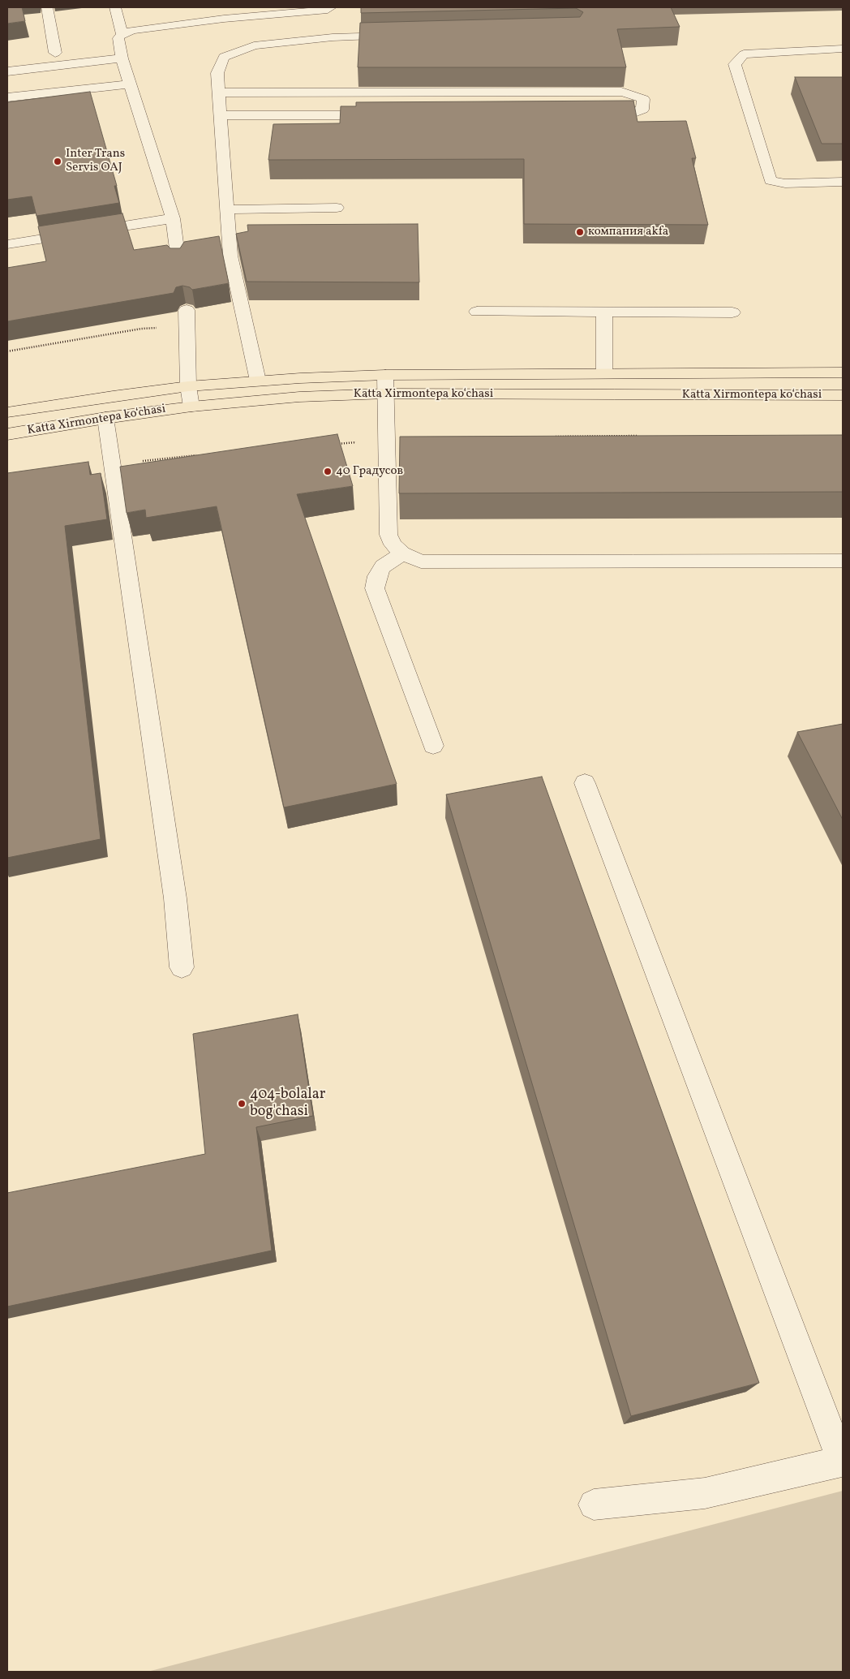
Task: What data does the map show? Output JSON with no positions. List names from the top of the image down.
{
  "streets": {
    "main road": ["Katta Xirmontepa koʻchasi"]
  },
  "places": [
    "Inter Trans Servis OAJ",
    "компания akfa",
    "40 Градусов",
    "404-bolalar bog'chasi"
  ]
}
